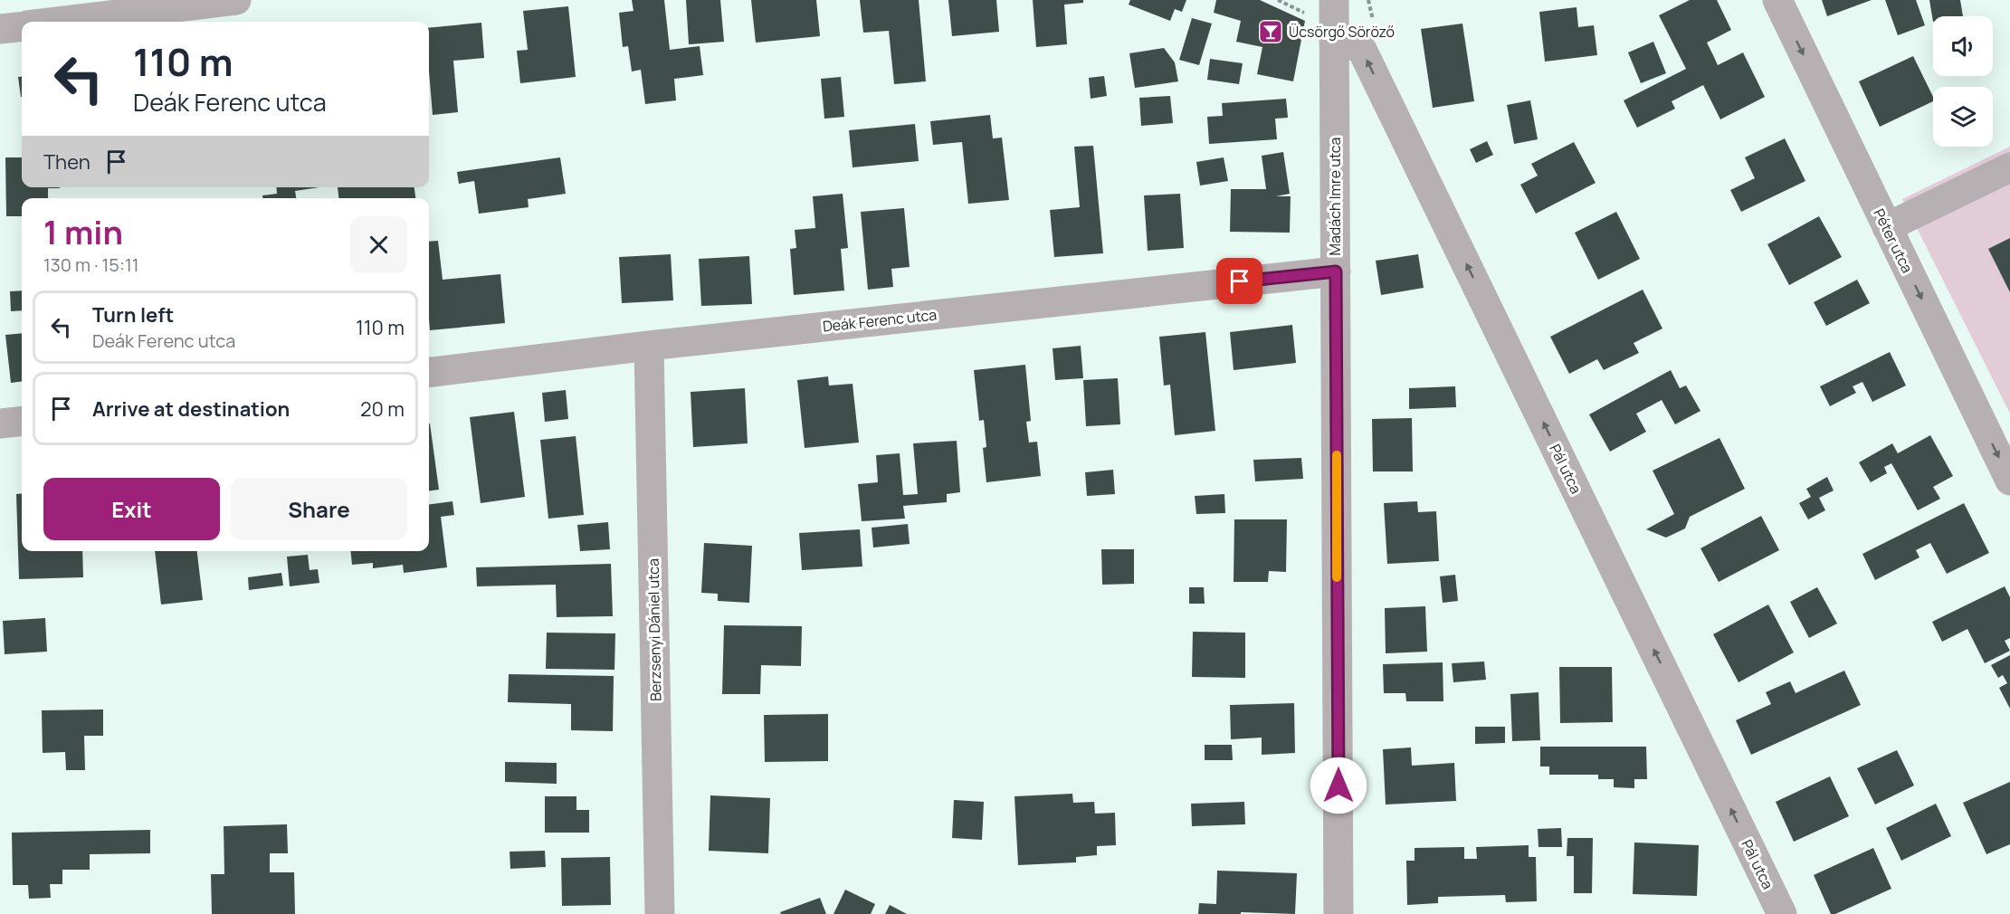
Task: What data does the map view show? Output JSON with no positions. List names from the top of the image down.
{
  "streets": {
    "street": [
      "Madách Imre utca",
      "Péter utca",
      "Deák Ferenc utca",
      "Pál utca",
      "Berzsenyi Dániel utca"
    ]
  },
  "crossings": [
    ["Madách Imre utca", "Deák Ferenc utca"],
    ["Madách Imre utca", "Pál utca"],
    ["Deák Ferenc utca", "Berzsenyi Dániel utca"]
  ],
  "one_way": ["Péter utca", "Pál utca"],
  "places": {
    "bar": ["Ücsörgő Söröző"]
  },
  "page": {
    "turn": ["110 m", "Deák Ferenc utca"],
    "then": "Then",
    "heading": ["1 min", "130 m · 15:11"],
    "list": [
      {
        "name": "Turn left",
        "note": "Deák Ferenc utca",
        "value": "110 m"
      },
      {
        "name": "Arrive at destination",
        "value": "20 m"
      }
    ],
    "buttons": ["Exit", "Share"]
  }
}
